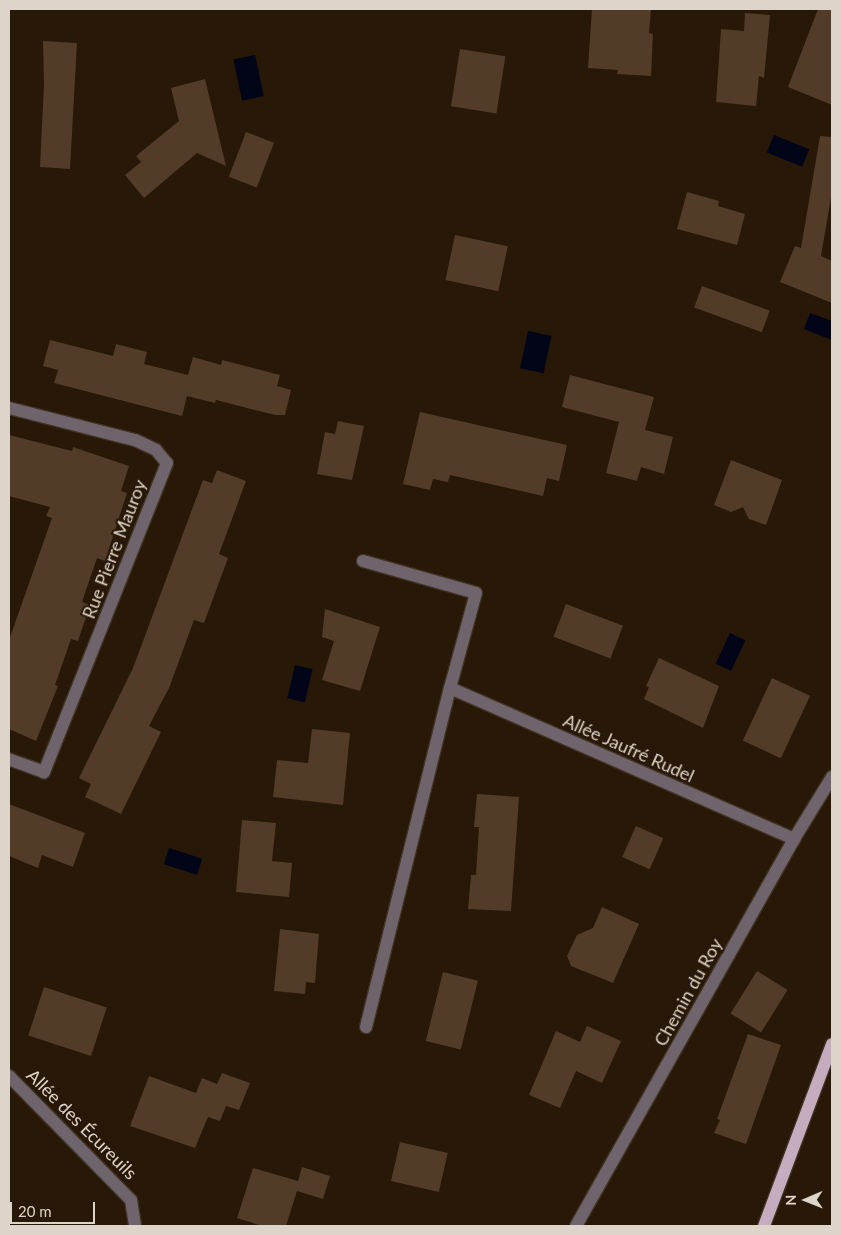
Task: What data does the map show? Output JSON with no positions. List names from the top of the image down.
{
  "streets": {
    "street": [
      "Rue Pierre Mauroy",
      "Allée Jaufré Rudel",
      "Chemin du Roy",
      "Allée des Écureuils"
    ]
  },
  "crossings": [
    ["Allée Jaufré Rudel", "Chemin du Roy"]
  ],
  "scale_bar": "20 m",
  "north": "left"
}
